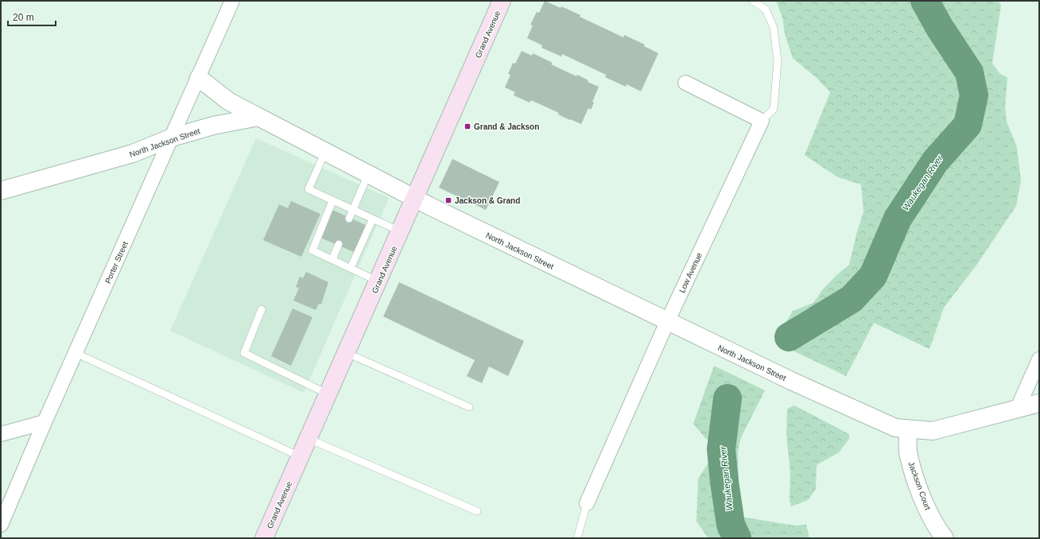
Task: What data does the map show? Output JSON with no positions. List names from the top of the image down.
{
  "streets": {
    "main road": ["Grand Avenue"],
    "street": [
      "North Jackson Street",
      "Porter Street",
      "Low Avenue",
      "Jackson Court"
    ]
  },
  "crossings": [
    ["Grand Avenue", "North Jackson Street"],
    ["North Jackson Street", "Porter Street"],
    ["North Jackson Street", "Low Avenue"],
    ["North Jackson Street", "Jackson Court"]
  ],
  "water": ["Waukegan River"],
  "places": {
    "transit": ["Grand & Jackson", "Jackson & Grand"]
  },
  "scale_bar": "20 m"
}
